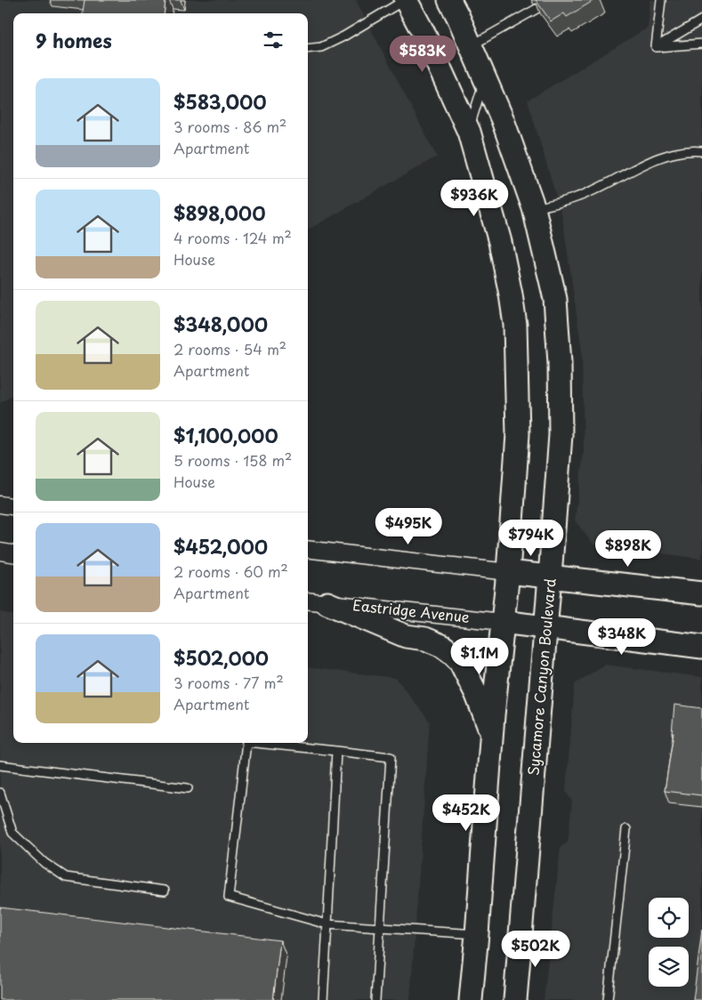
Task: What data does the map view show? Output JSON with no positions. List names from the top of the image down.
{
  "streets": {
    "main road": ["Eastridge Avenue", "Sycamore Canyon Boulevard"]
  },
  "crossings": [
    ["Eastridge Avenue", "Sycamore Canyon Boulevard"]
  ],
  "page": {
    "heading": "9 homes",
    "price": [
      "$583K",
      "$936K",
      "$495K",
      "$794K",
      "$898K",
      "$348K",
      "$1.1M",
      "$452K",
      "$502K"
    ],
    "list": [
      {
        "name": "$583,000",
        "note": "3 rooms · 86 m² · Apartment"
      },
      {
        "name": "$898,000",
        "note": "4 rooms · 124 m² · House"
      },
      {
        "name": "$348,000",
        "note": "2 rooms · 54 m² · Apartment"
      },
      {
        "name": "$1,100,000",
        "note": "5 rooms · 158 m² · House"
      },
      {
        "name": "$452,000",
        "note": "2 rooms · 60 m² · Apartment"
      },
      {
        "name": "$502,000",
        "note": "3 rooms · 77 m² · Apartment"
      }
    ]
  }
}
